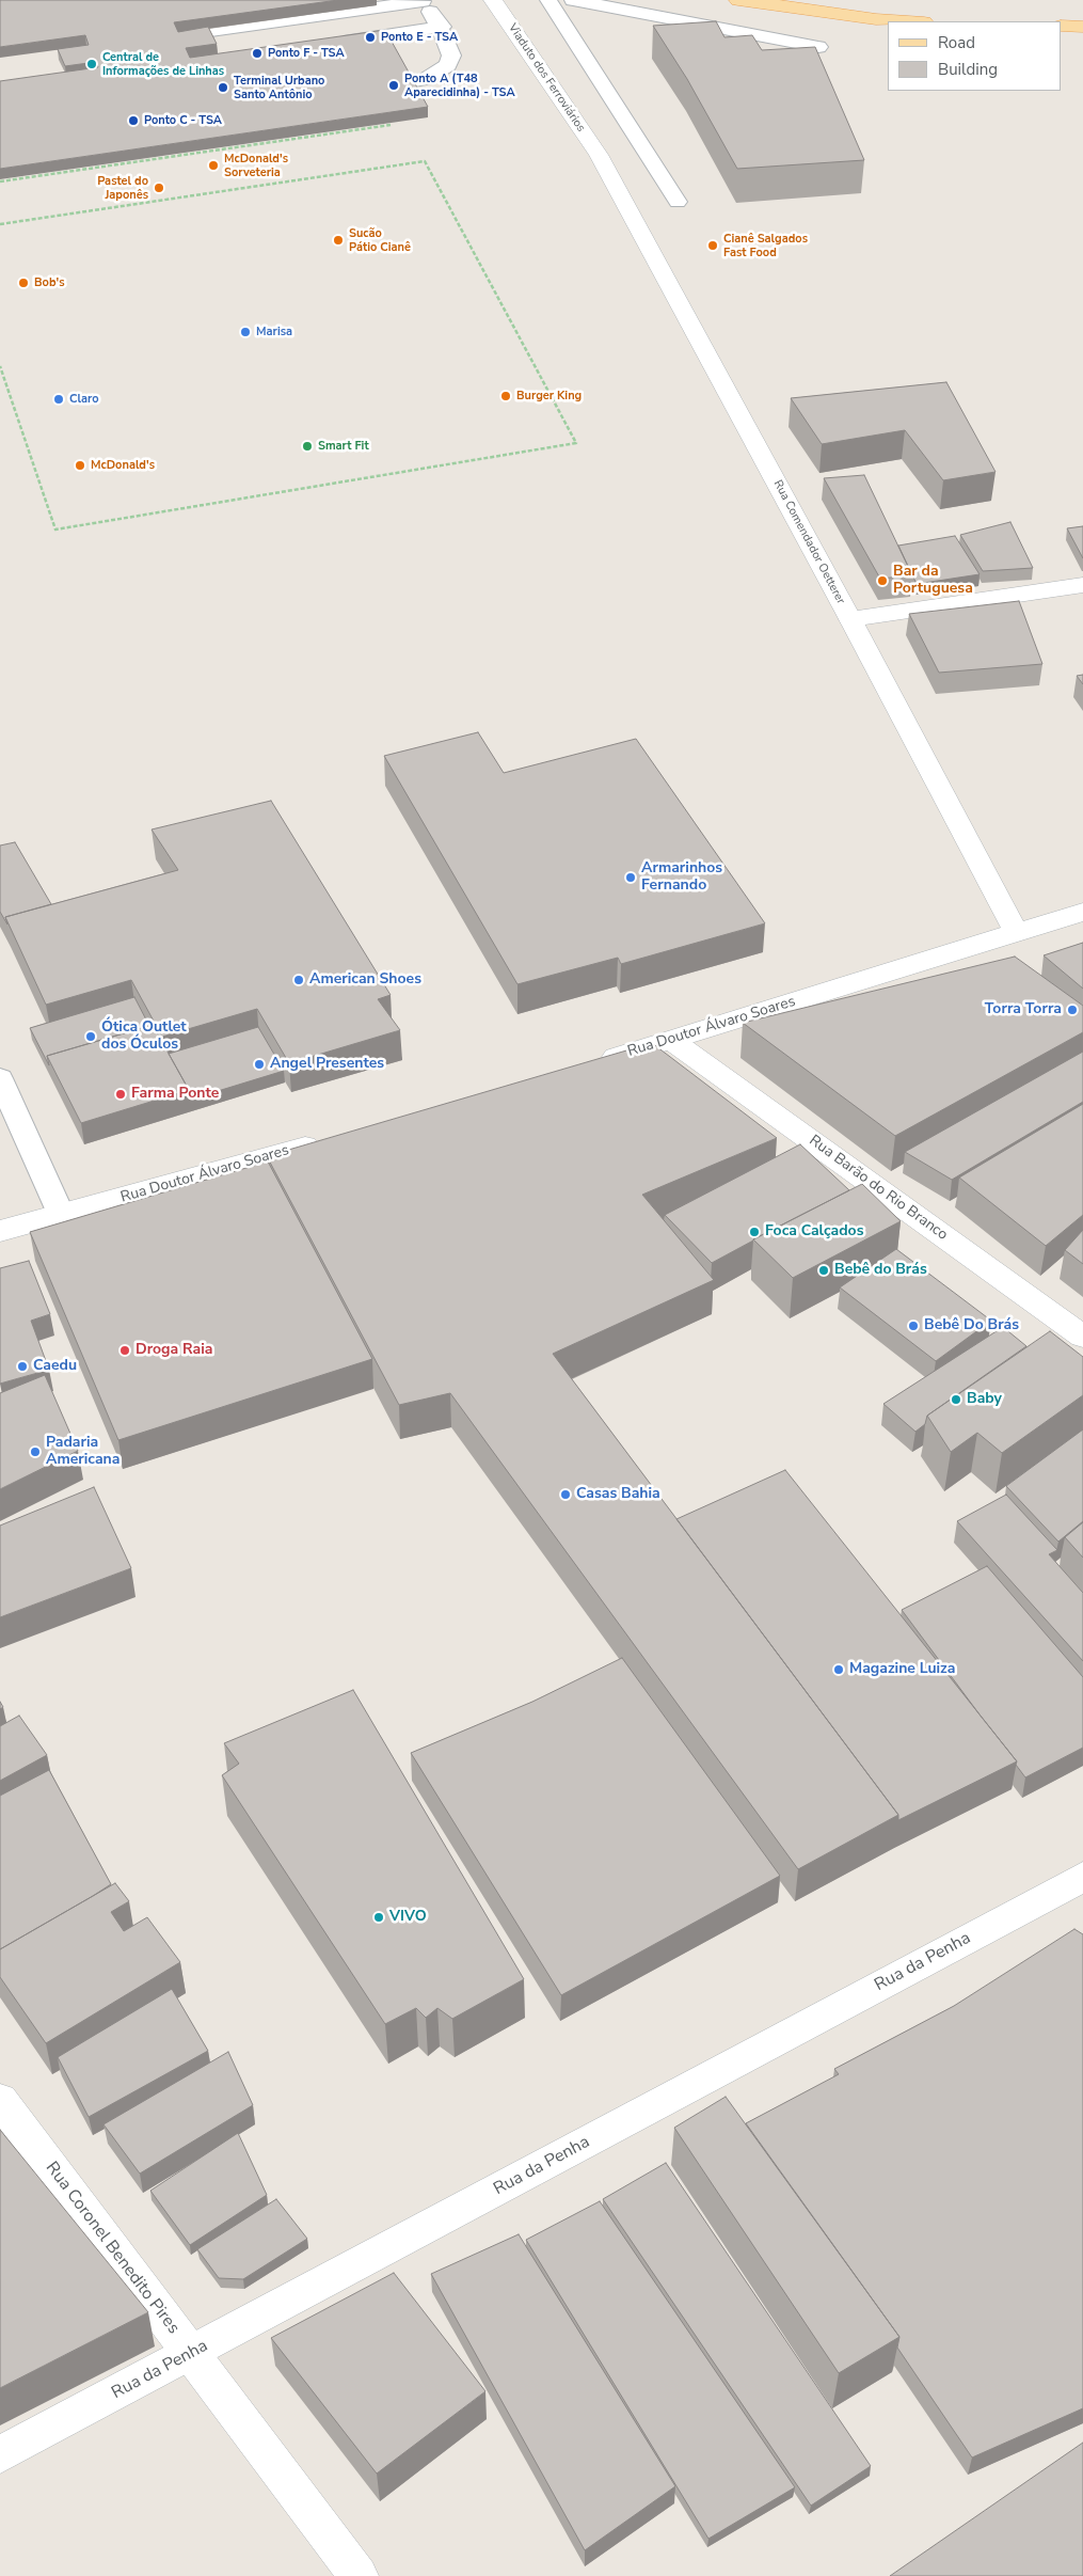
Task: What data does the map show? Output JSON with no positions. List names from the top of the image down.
{
  "streets": {
    "main road": [
      "Viaduto dos Ferroviários",
      "Rua Comendador Oetterer",
      "Rua Doutor Álvaro Soares",
      "Rua Barão do Rio Branco",
      "Rua da Penha",
      "Rua Coronel Benedito Pires"
    ]
  },
  "crossings": [
    ["Viaduto dos Ferroviários", "Rua Comendador Oetterer"],
    ["Rua Comendador Oetterer", "Rua Doutor Álvaro Soares"],
    ["Rua Doutor Álvaro Soares", "Rua Barão do Rio Branco"],
    ["Rua da Penha", "Rua Coronel Benedito Pires"]
  ],
  "places": [
    "Ponto E - TSA",
    "Ponto F - TSA",
    "Central de Informações de Linhas",
    "Ponto A (T48 Aparecidinha) - TSA",
    "Terminal Urbano Santo Antônio",
    "Ponto C - TSA",
    "McDonald's Sorveteria",
    "Pastel do Japonês",
    "Sucão Pátio Cianê",
    "Cianê Salgados Fast Food",
    "Bob's",
    "Marisa",
    "Burger King",
    "Claro",
    "Smart Fit",
    "McDonald's",
    "Bar da Portuguesa",
    "Armarinhos Fernando",
    "American Shoes",
    "Torra Torra",
    "Ótica Outlet dos Óculos",
    "Angel Presentes",
    "Farma Ponte",
    "Foca Calçados",
    "Bebê do Brás",
    "Bebê Do Brás",
    "Droga Raia",
    "Caedu",
    "Baby",
    "Padaria Americana",
    "Casas Bahia",
    "Magazine Luiza",
    "VIVO"
  ],
  "legend": ["Road", "Building"]
}
